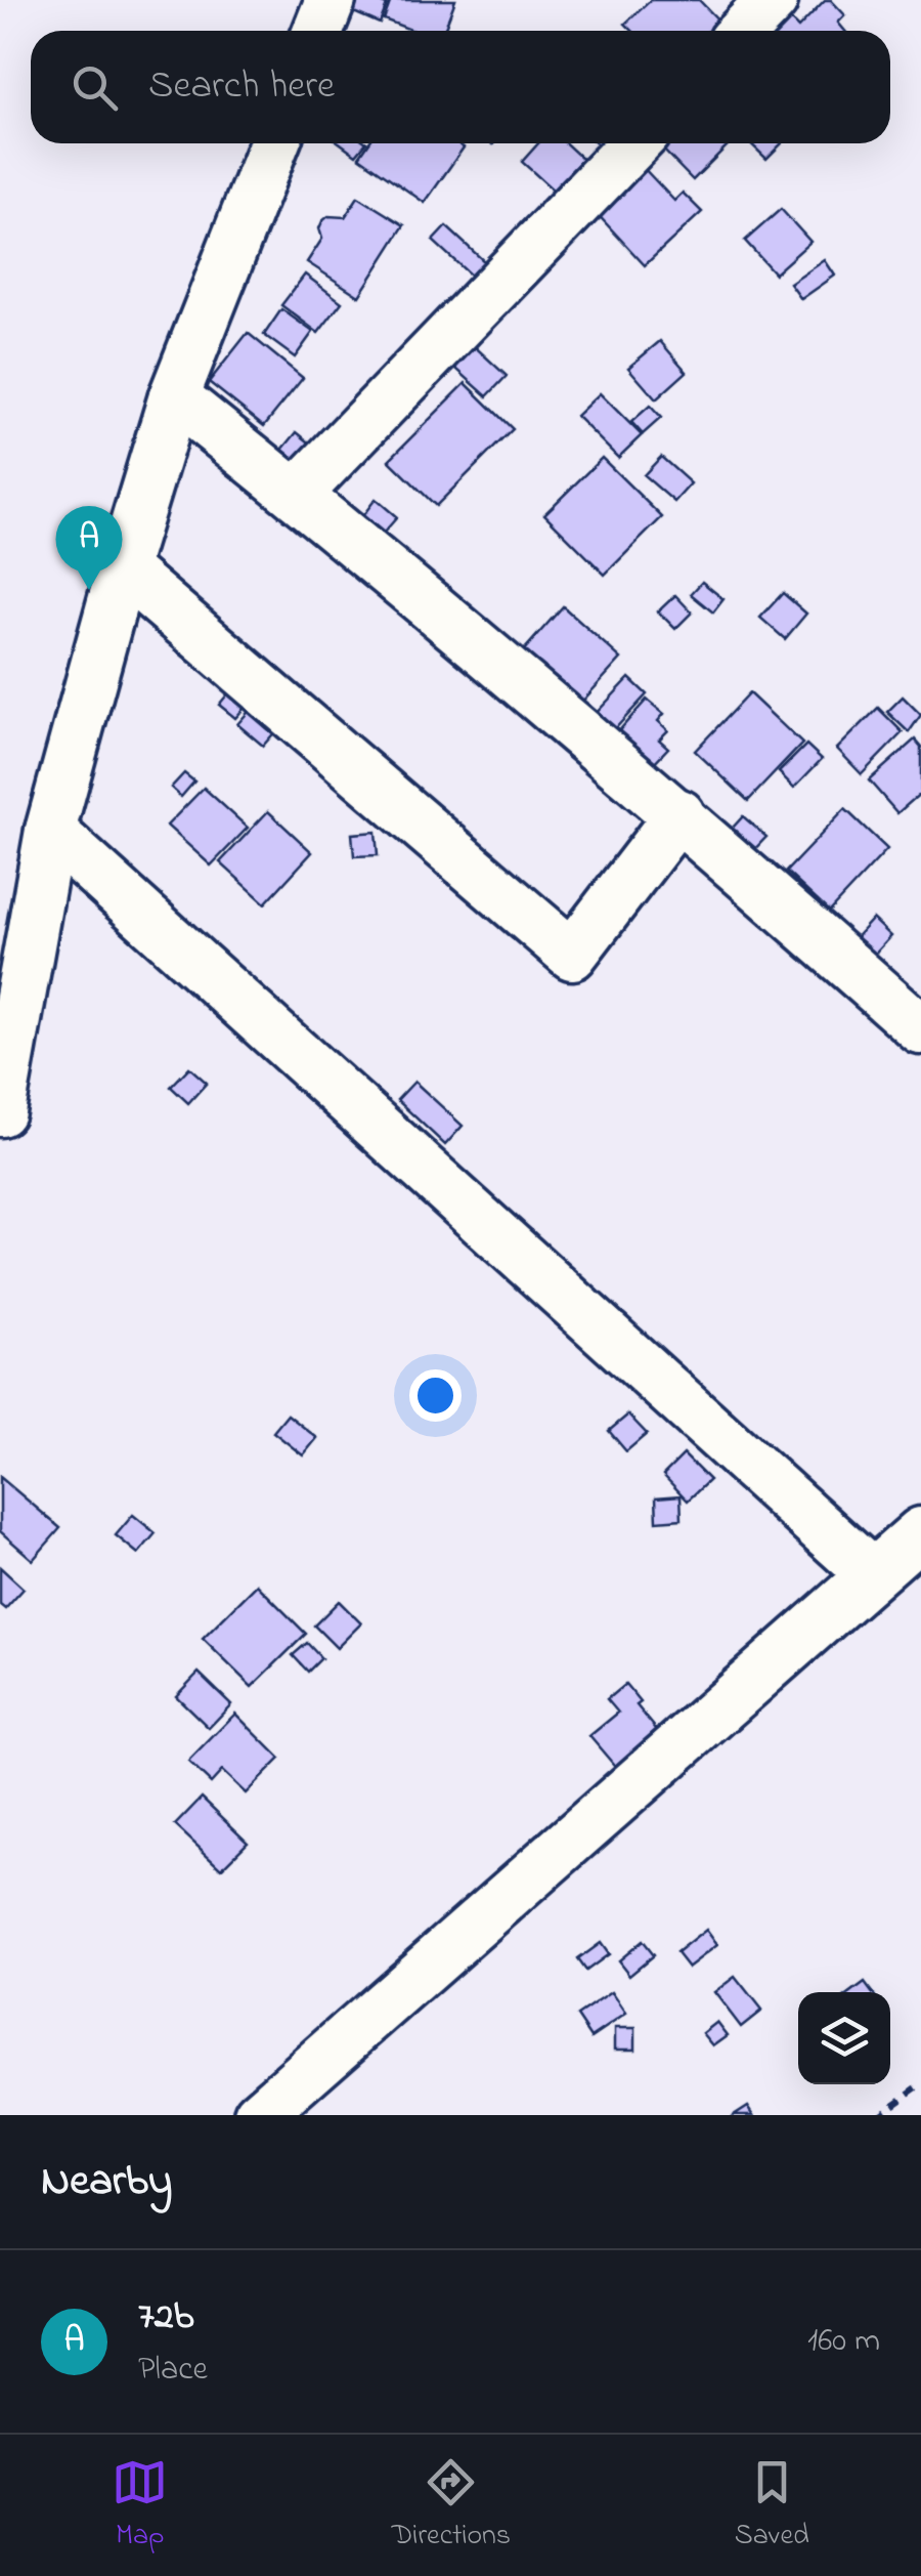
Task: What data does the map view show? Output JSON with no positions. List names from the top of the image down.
{
  "page": {
    "search": "Search here",
    "pins": "A",
    "heading": "Nearby",
    "list": [
      {
        "mark": "A",
        "name": "72b",
        "note": "Place",
        "value": "160 m"
      }
    ],
    "nav": ["Map", "Directions", "Saved"]
  }
}
